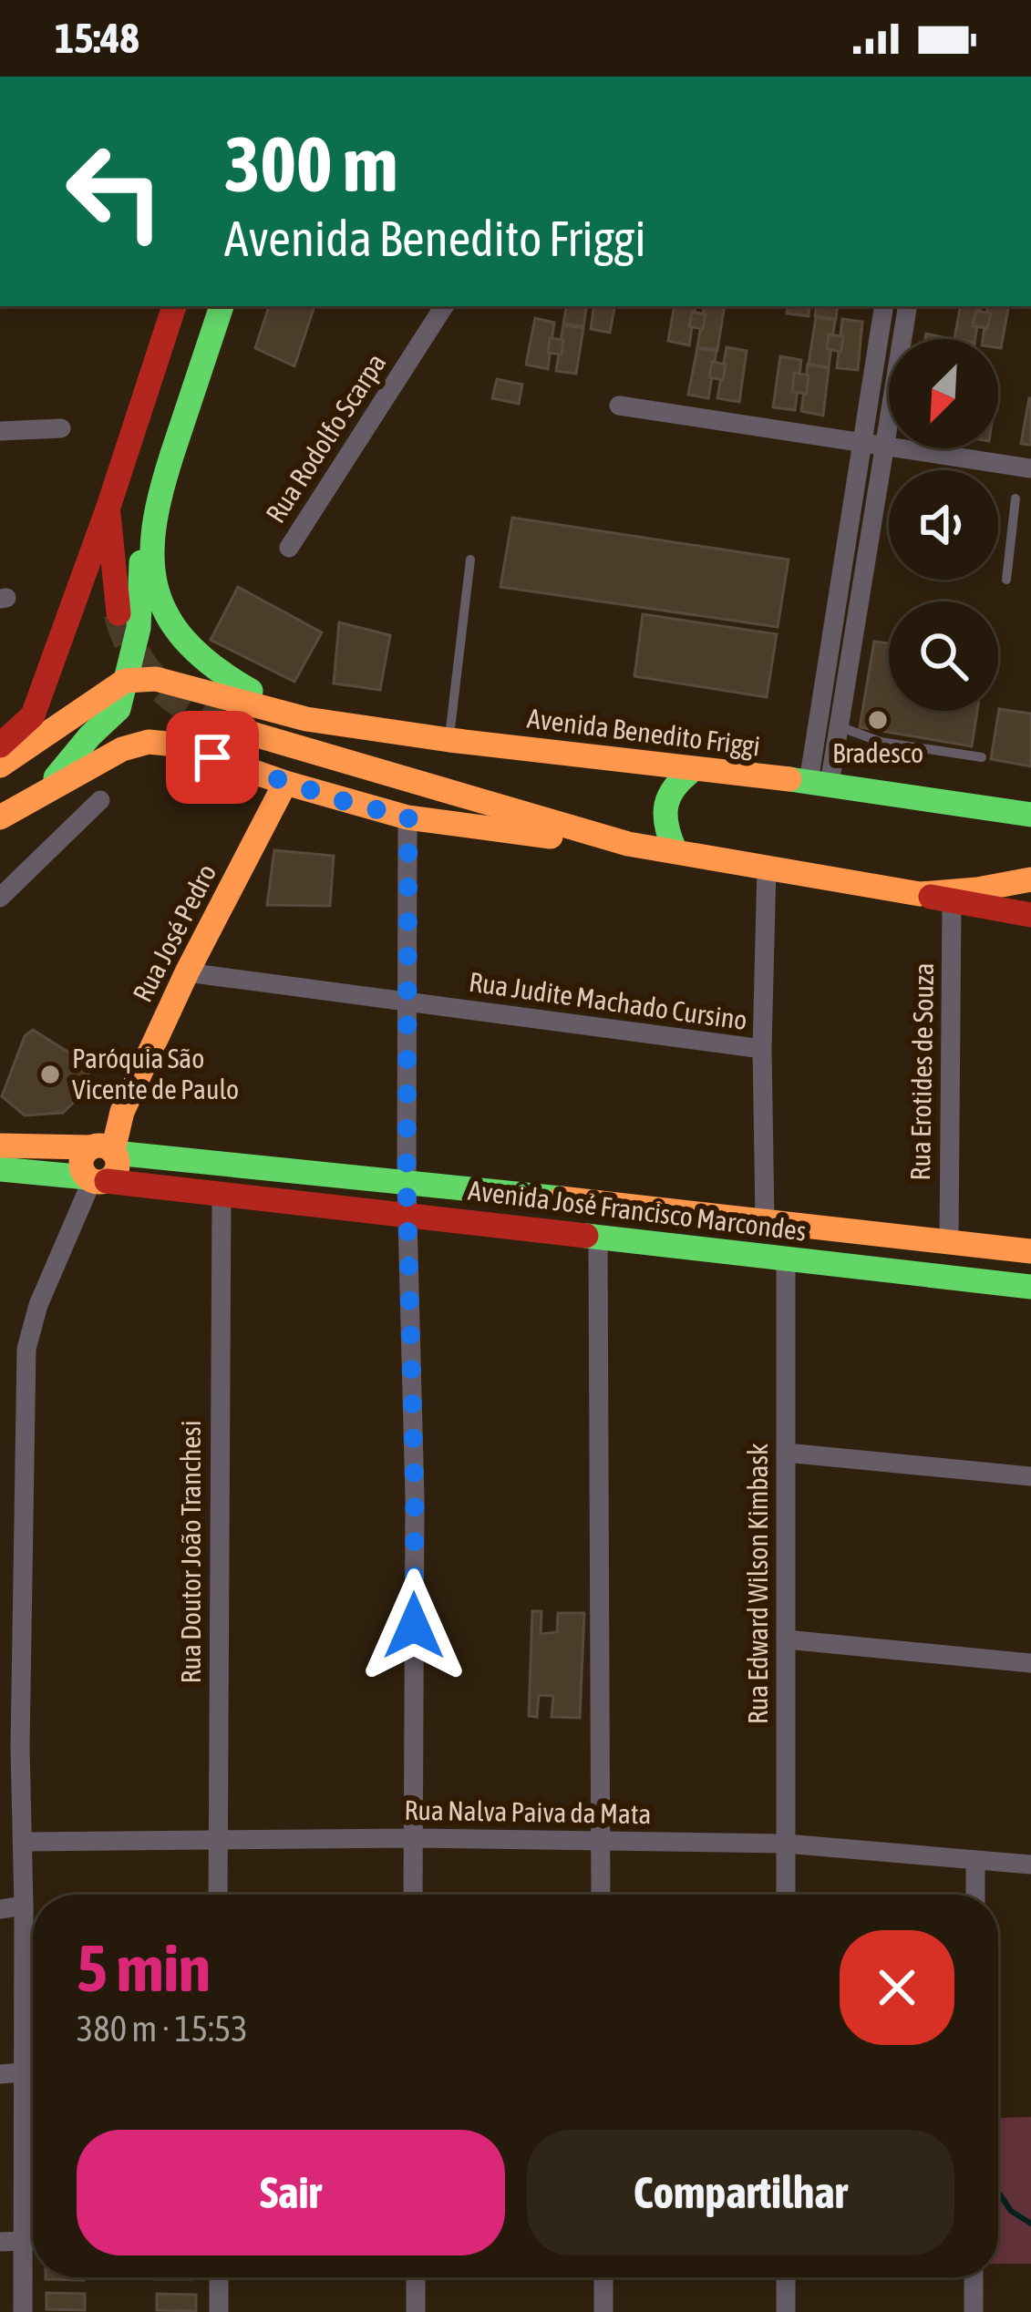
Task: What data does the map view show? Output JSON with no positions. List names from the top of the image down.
{
  "streets": {
    "main road": ["Avenida Benedito Friggi", "Rua José Pedro", "Avenida José Francisco Marcondes"],
    "street": [
      "Rua Rodolfo Scarpa",
      "Rua Judite Machado Cursino",
      "Rua Erotides de Souza",
      "Rua Doutor João Tranchesi",
      "Rua Edward Wilson Kimbask",
      "Rua Nalva Paiva da Mata"
    ]
  },
  "crossings": [
    ["Rua José Pedro", "Rua Judite Machado Cursino"],
    ["Rua José Pedro", "Avenida José Francisco Marcondes"],
    ["Rua Erotides de Souza", "Avenida José Francisco Marcondes"],
    ["Avenida José Francisco Marcondes", "Rua Doutor João Tranchesi"],
    ["Avenida José Francisco Marcondes", "Rua Edward Wilson Kimbask"],
    ["Rua Doutor João Tranchesi", "Rua Nalva Paiva da Mata"],
    ["Rua Edward Wilson Kimbask", "Rua Nalva Paiva da Mata"]
  ],
  "places": ["Bradesco", "Paróquia São Vicente de Paulo"],
  "north": "bottom left",
  "page": {
    "status": "15:48",
    "turn": ["300 m", "Avenida Benedito Friggi"],
    "heading": ["5 min", "380 m · 15:53"],
    "buttons": ["Sair", "Compartilhar"]
  }
}
